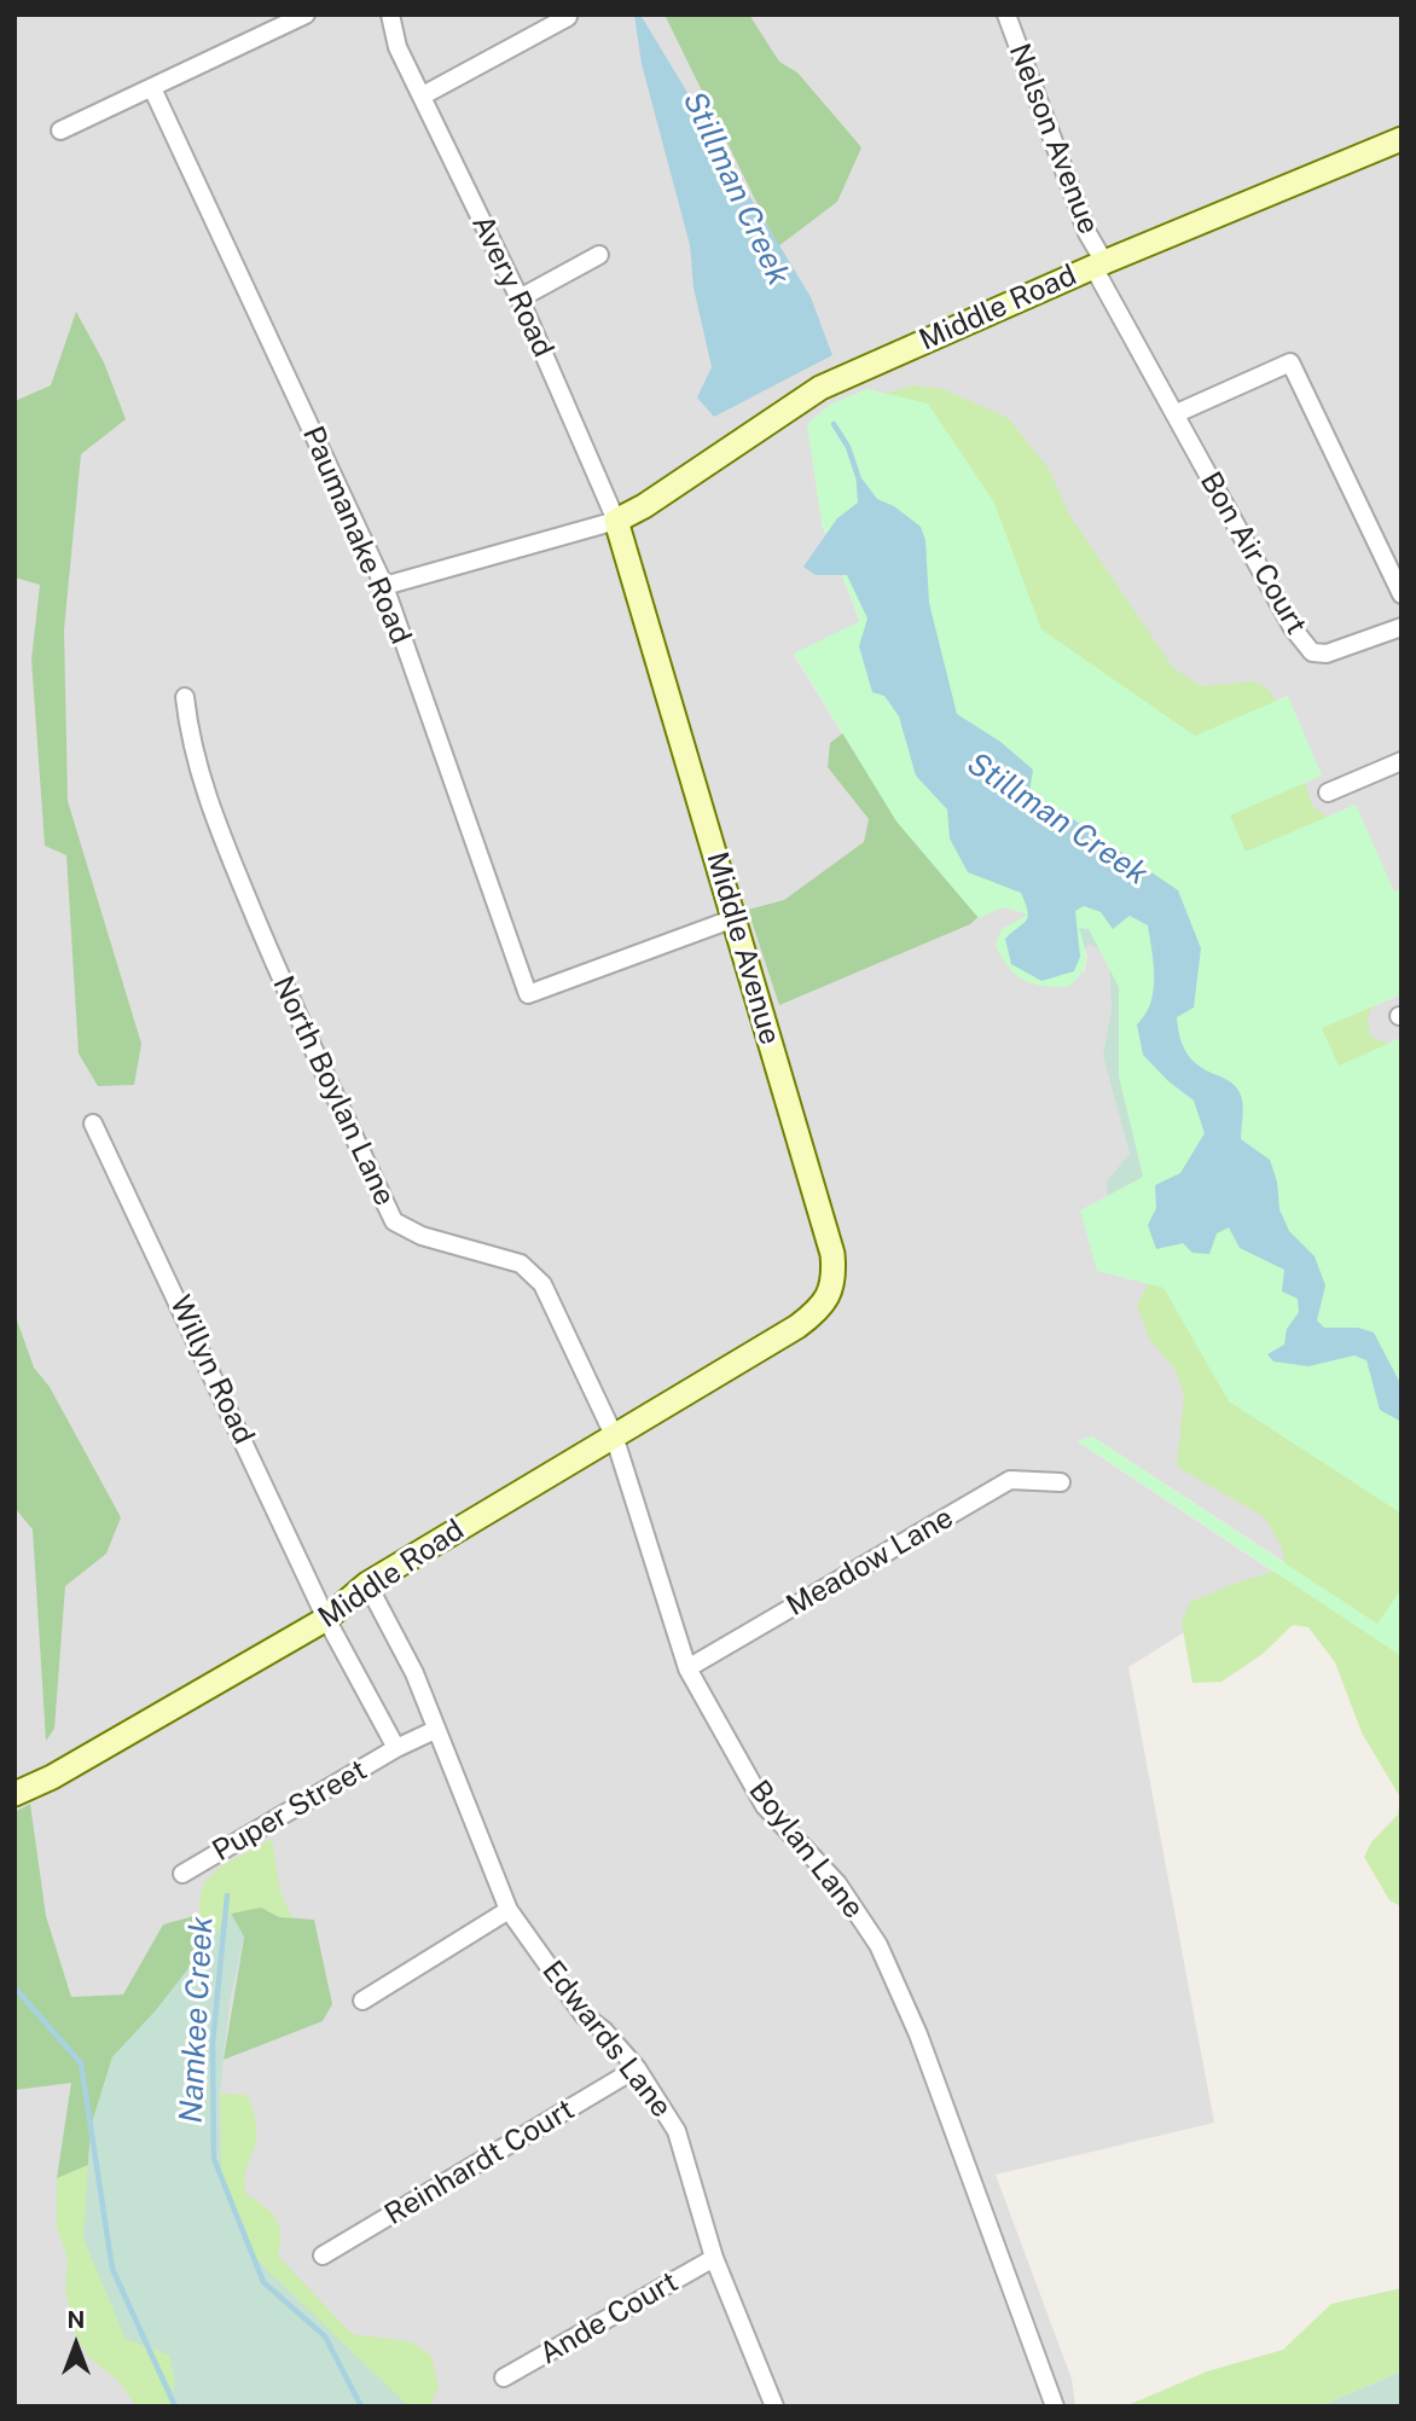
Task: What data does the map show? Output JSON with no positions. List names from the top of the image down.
{
  "streets": {
    "main road": ["Middle Road", "Middle Avenue"],
    "street": [
      "Nelson Avenue",
      "Avery Road",
      "Paumanake Road",
      "Bon Air Court",
      "North Boylan Lane",
      "Willyn Road",
      "Meadow Lane",
      "Puper Street",
      "Boylan Lane",
      "Edwards Lane",
      "Reinhardt Court",
      "Ande Court"
    ]
  },
  "crossings": [
    ["Nelson Avenue", "Middle Road"],
    ["Nelson Avenue", "Bon Air Court"],
    ["Avery Road", "Middle Road"],
    ["Avery Road", "Middle Avenue"],
    ["Middle Road", "Middle Avenue"],
    ["Middle Road", "North Boylan Lane"],
    ["Middle Road", "Willyn Road"],
    ["Middle Road", "Boylan Lane"],
    ["Middle Road", "Edwards Lane"],
    ["Paumanake Road", "Middle Avenue"],
    ["North Boylan Lane", "Boylan Lane"],
    ["Willyn Road", "Puper Street"],
    ["Meadow Lane", "Boylan Lane"],
    ["Edwards Lane", "Reinhardt Court"],
    ["Edwards Lane", "Ande Court"]
  ],
  "water": ["Stillman Creek", "Namkee Creek"],
  "north": "top"
}
